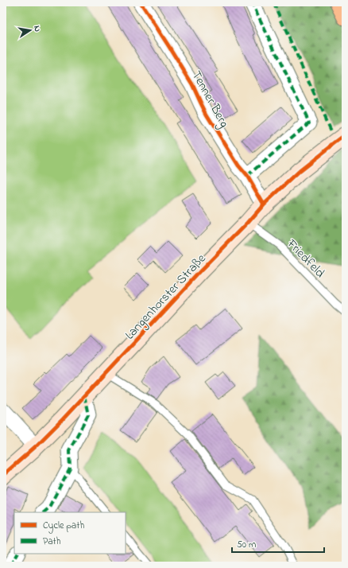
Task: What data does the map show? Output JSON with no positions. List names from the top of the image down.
{
  "streets": {
    "street": ["Tenner Berg", "Langenhorster Straße"],
    "lane": ["Friedfeld"]
  },
  "crossings": [
    ["Tenner Berg", "Langenhorster Straße"],
    ["Friedfeld", "Langenhorster Straße"]
  ],
  "legend": ["Cycle path", "Path"],
  "scale_bar": "50 m",
  "north": "right"
}
